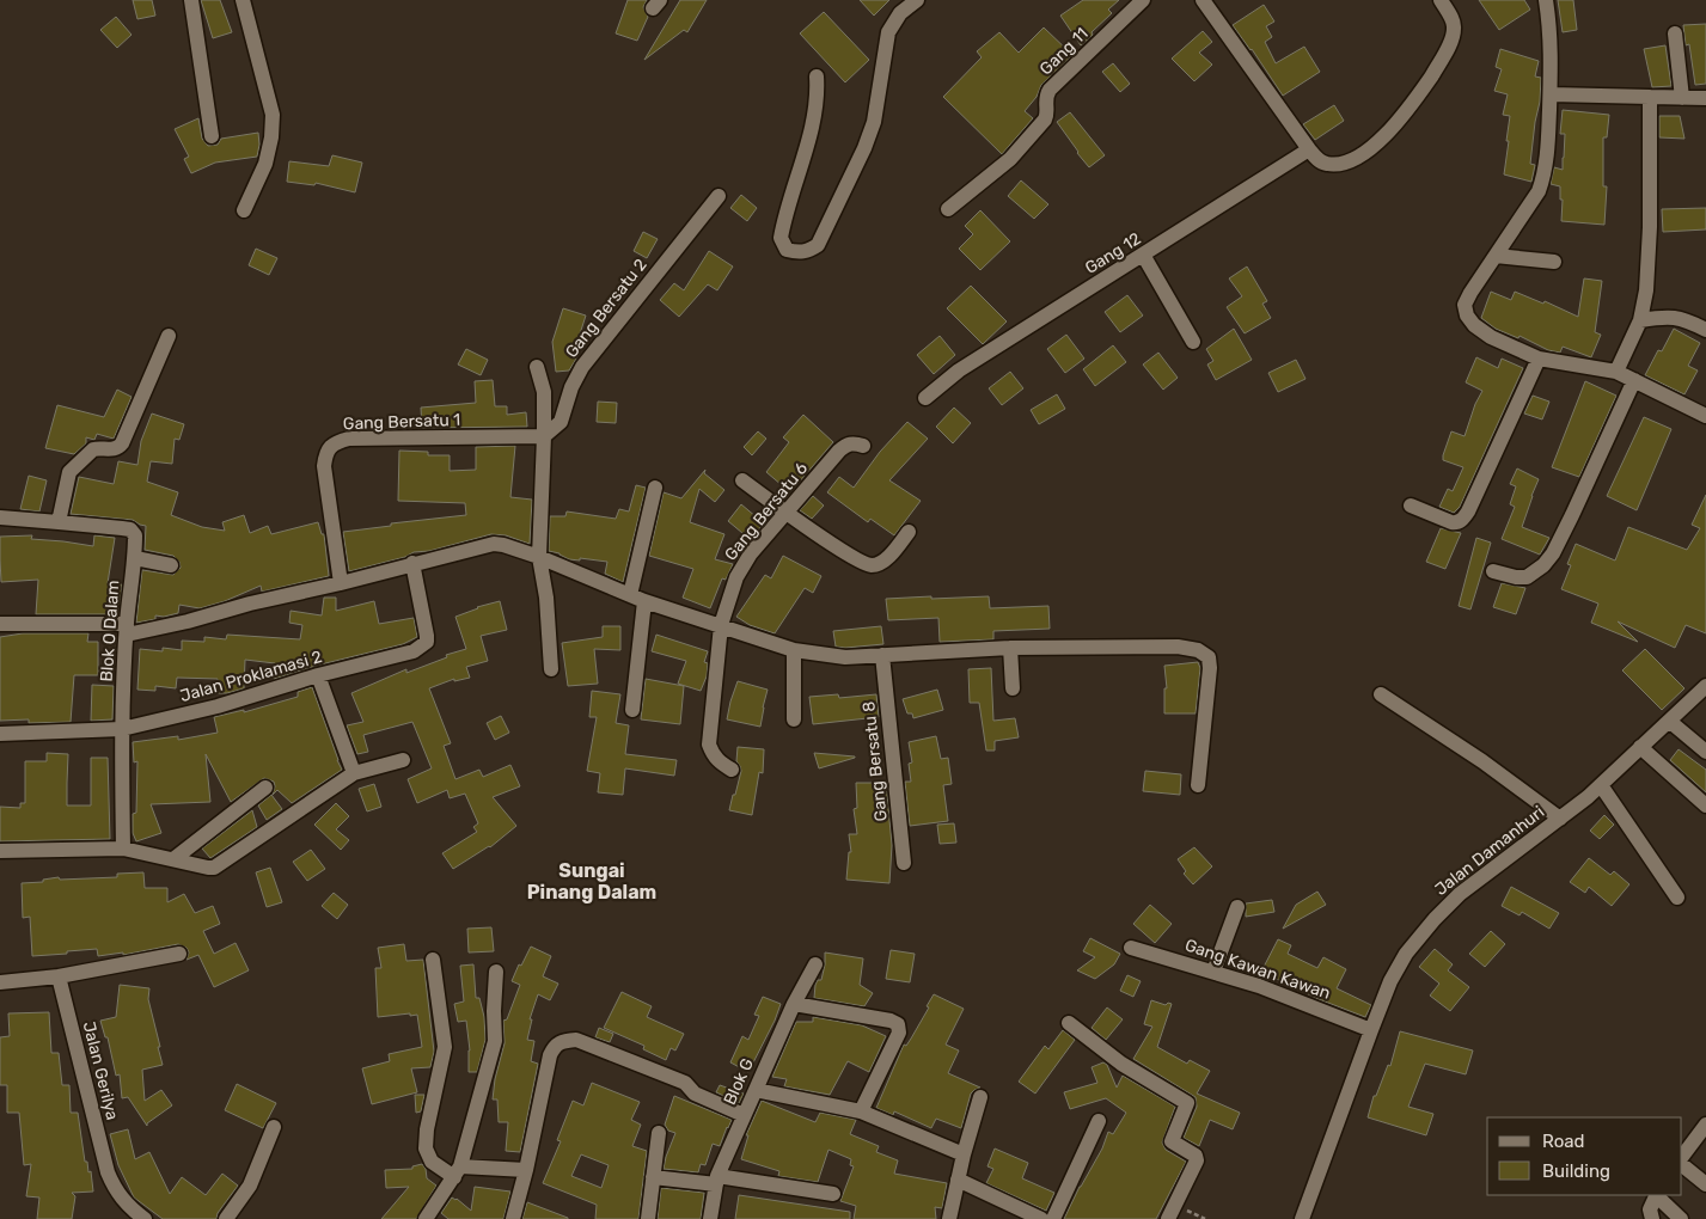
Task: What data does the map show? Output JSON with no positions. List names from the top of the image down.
{
  "streets": {
    "street": [
      "Gang 11",
      "Gang 12",
      "Gang Bersatu 2",
      "Gang Bersatu 1",
      "Gang Bersatu 6",
      "Blok O Dalam",
      "Jalan Proklamasi 2",
      "Gang Bersatu 8",
      "Jalan Damanhuri",
      "Gang Kawan Kawan",
      "Jalan Gerilya",
      "Blok G"
    ]
  },
  "crossings": [
    ["Gang Bersatu 2", "Gang Bersatu 1"],
    ["Blok O Dalam", "Jalan Proklamasi 2"],
    ["Jalan Damanhuri", "Gang Kawan Kawan"]
  ],
  "districts": ["Sungai Pinang Dalam"],
  "legend": ["Road", "Building"]
}
